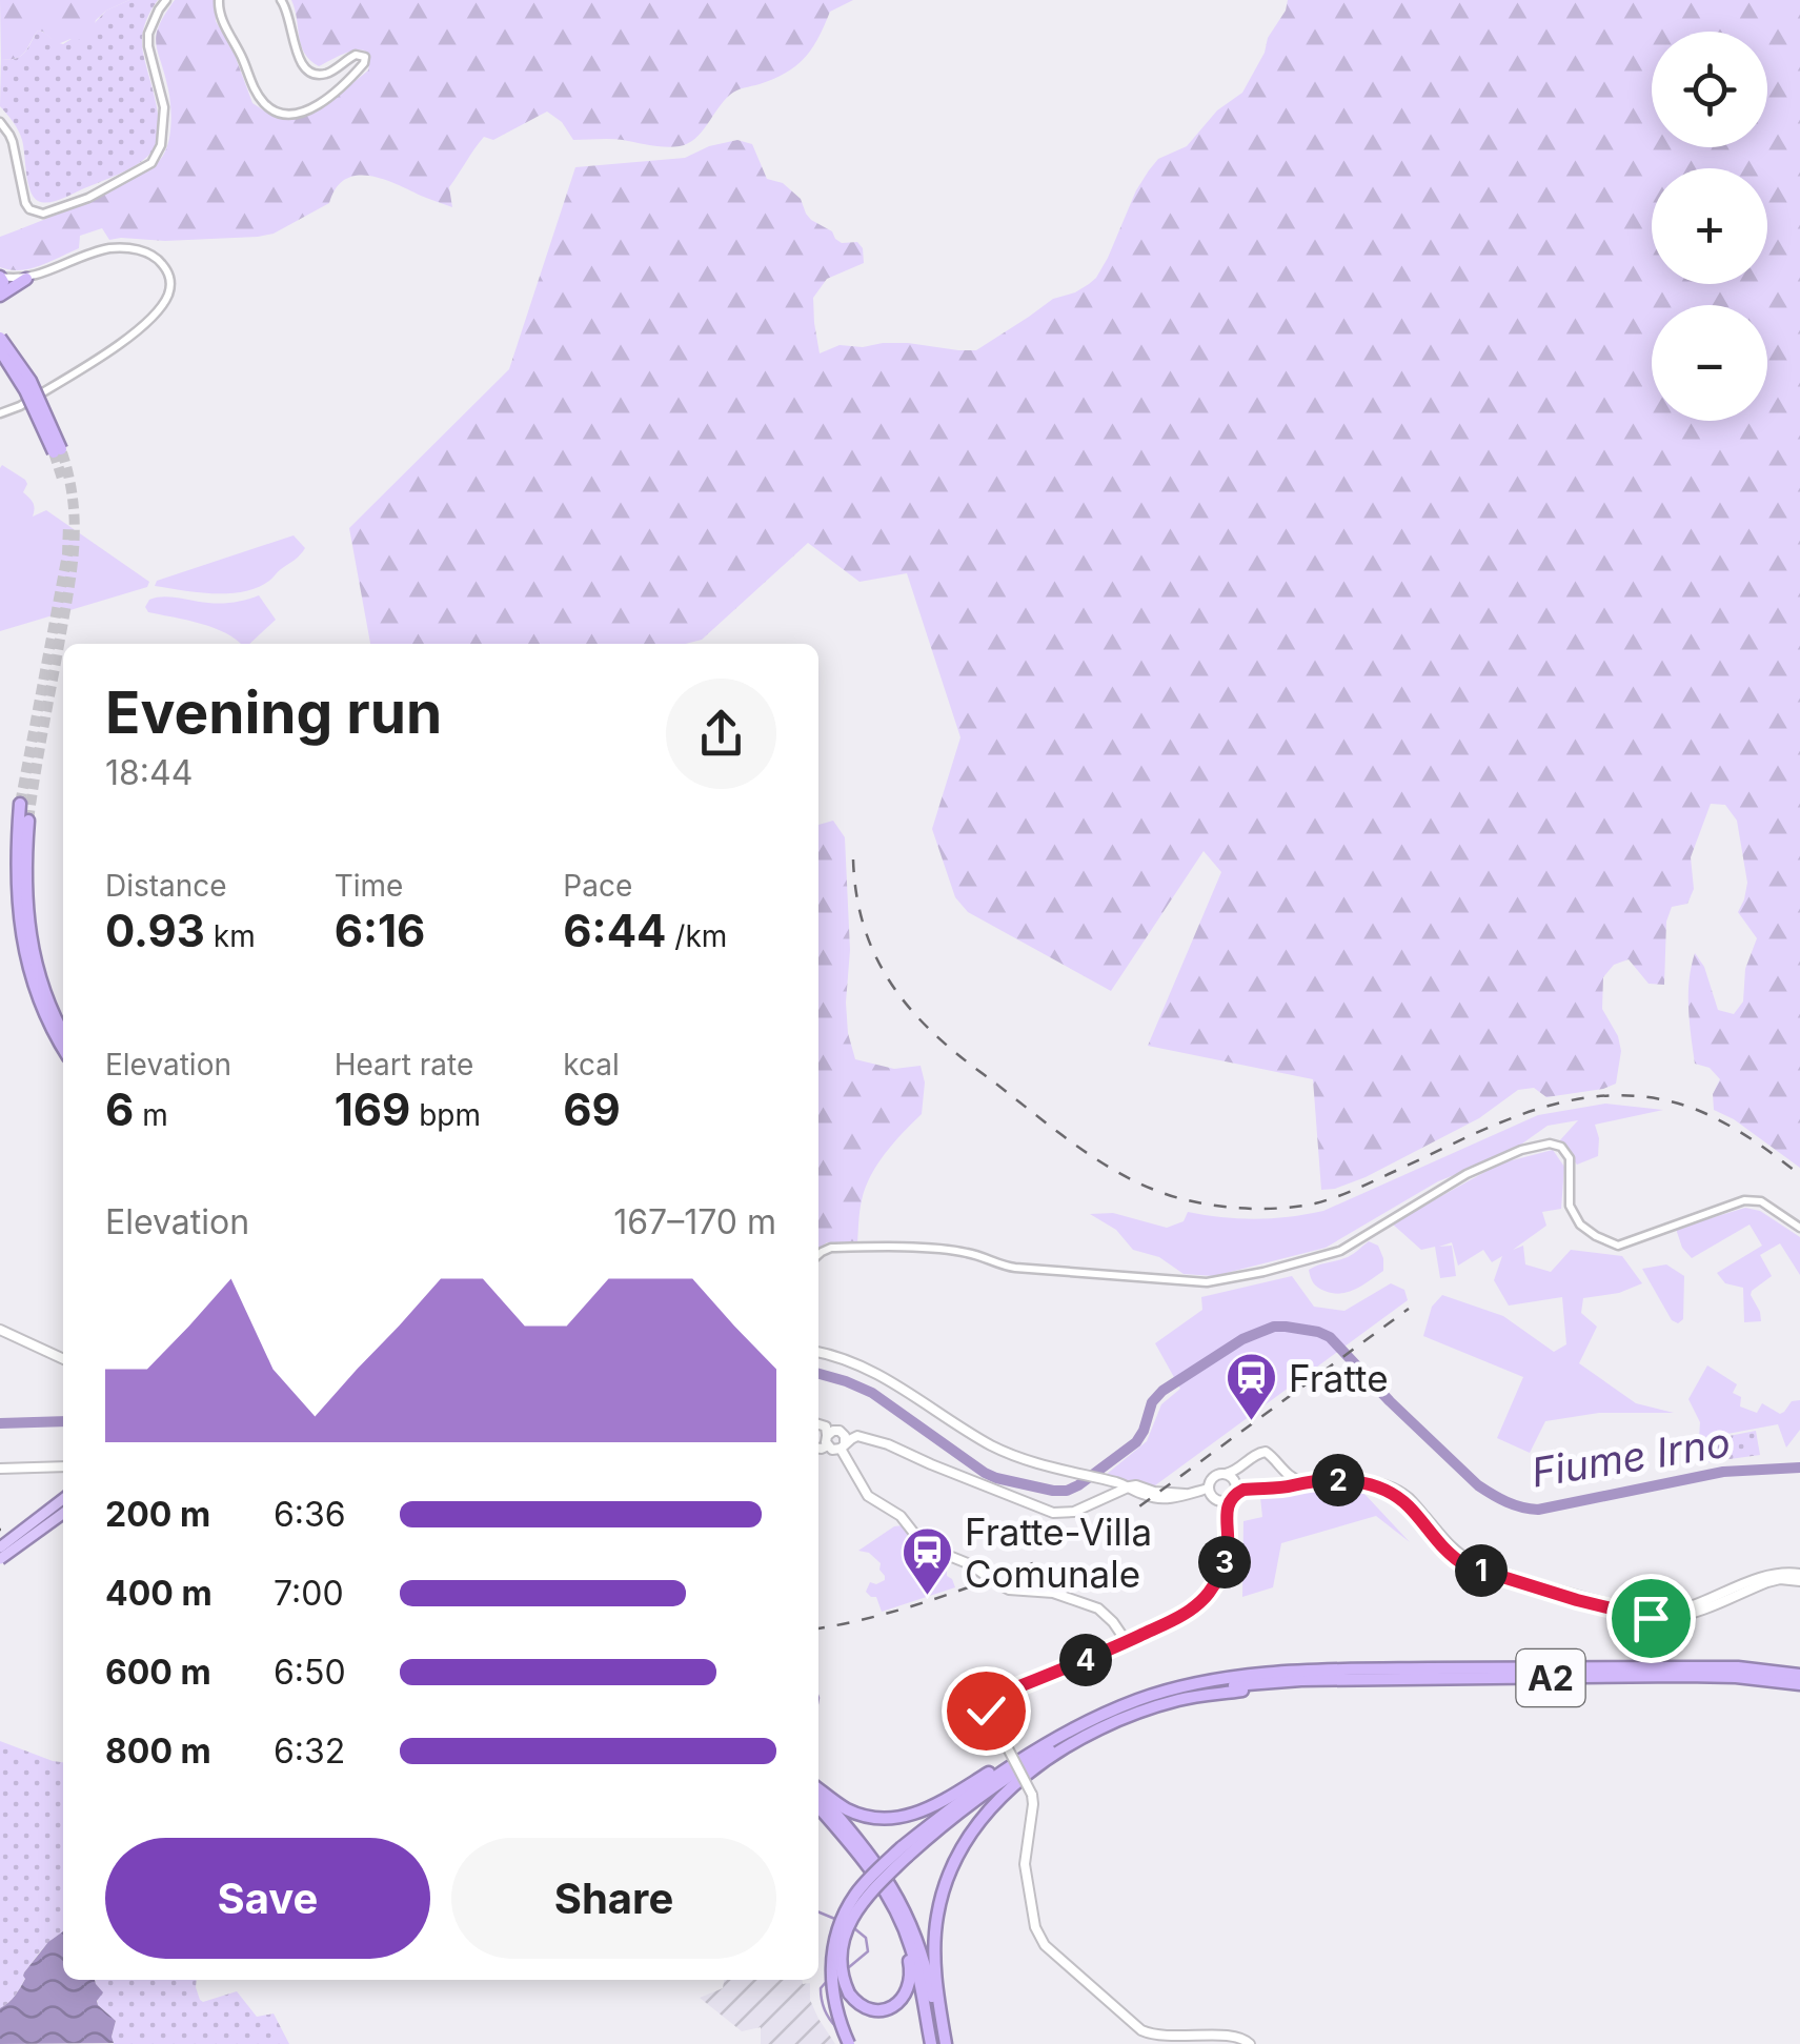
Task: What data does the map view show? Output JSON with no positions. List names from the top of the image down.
{
  "streets": {
    "highway": ["A2"]
  },
  "water": ["Fiume Irno"],
  "places": {
    "station": ["Fratte", "Fratte-Villa Comunale"]
  },
  "page": {
    "map_buttons": ["+", "−"],
    "heading": ["Evening run", "18:44"],
    "stats": [
      ["Distance", "0.93 km"],
      ["Time", "6:16"],
      ["Pace", "6:44 /km"],
      ["Elevation", "6 m"],
      ["Heart rate", "169 bpm"],
      ["kcal", "69"]
    ],
    "chart": ["Elevation", "167–170 m"],
    "pins": [
      "2",
      "3",
      "1",
      "4"
    ],
    "list": [
      {
        "name": "200 m",
        "note": "6:36"
      },
      {
        "name": "400 m",
        "note": "7:00"
      },
      {
        "name": "600 m",
        "note": "6:50"
      },
      {
        "name": "800 m",
        "note": "6:32"
      }
    ],
    "buttons": ["Save", "Share"]
  }
}
